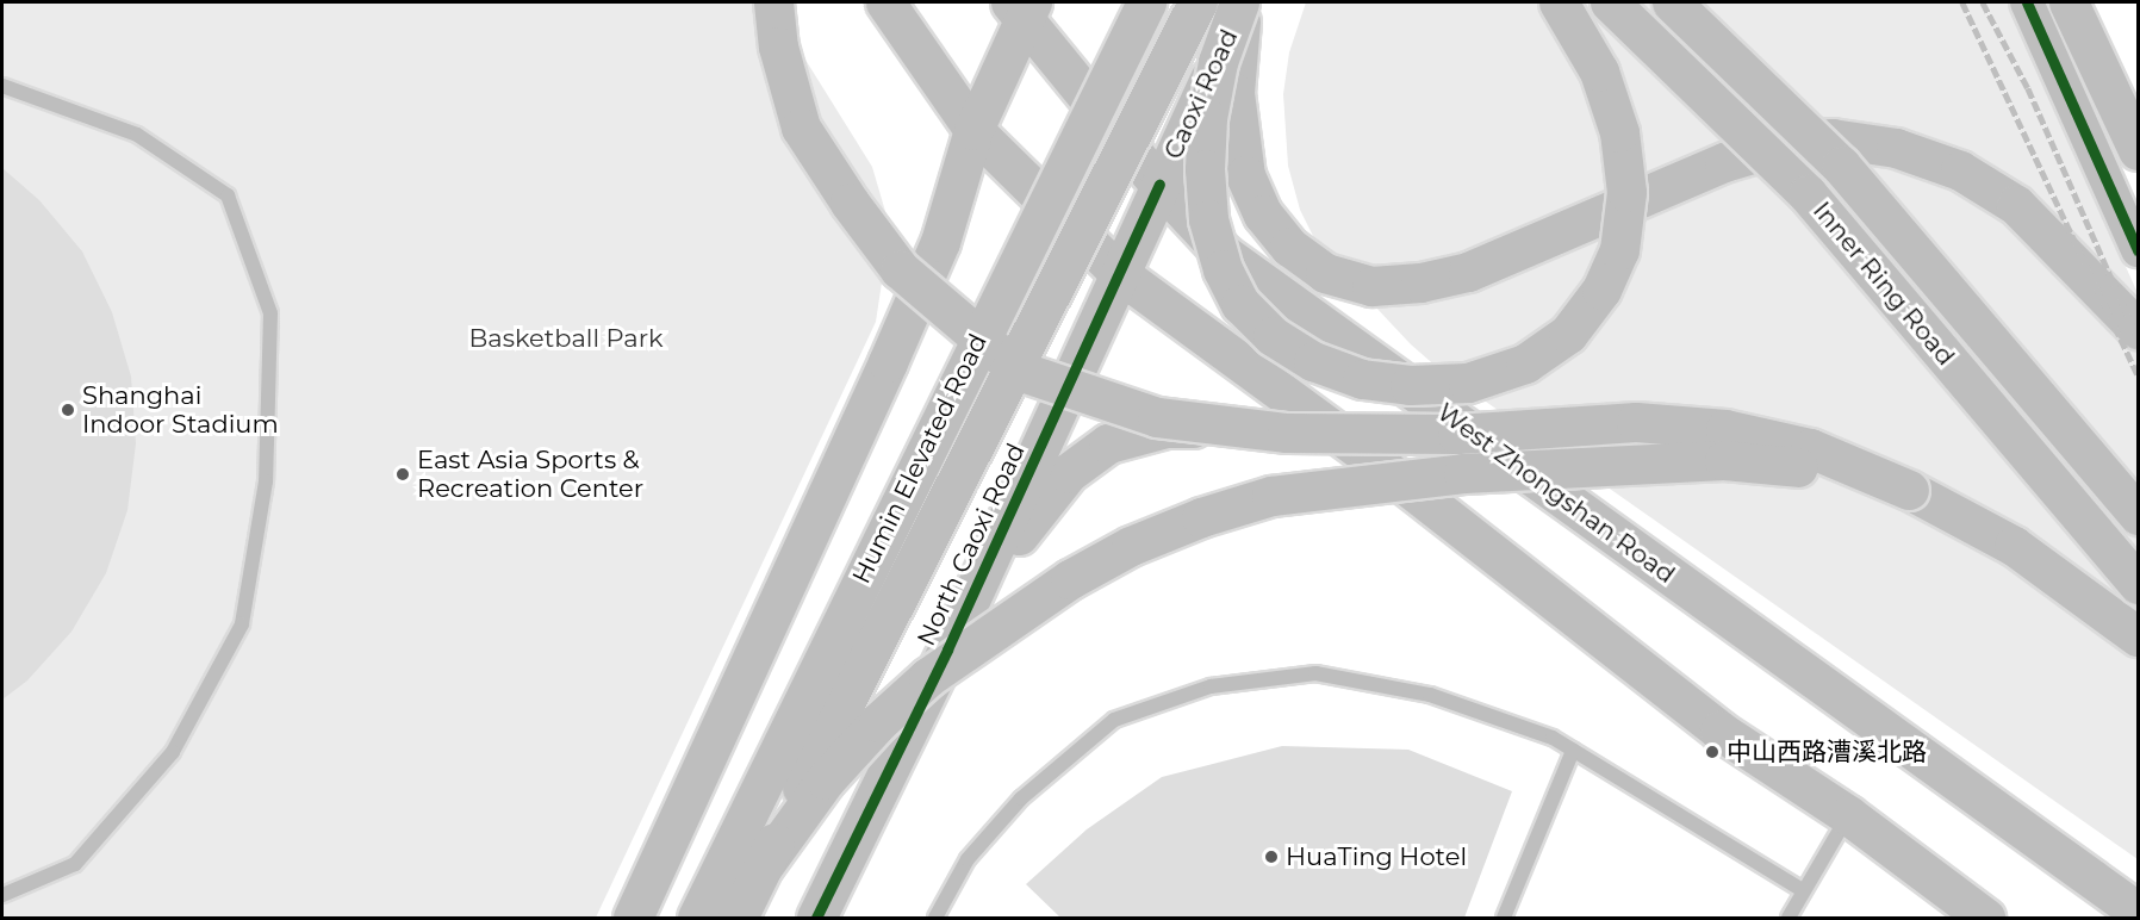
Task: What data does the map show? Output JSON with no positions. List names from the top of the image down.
{
  "streets": {
    "main road": [
      "Caoxi Road",
      "Inner Ring Road",
      "Humin Elevated Road",
      "West Zhongshan Road",
      "North Caoxi Road"
    ]
  },
  "crossings": [
    ["Caoxi Road", "West Zhongshan Road"],
    ["Caoxi Road", "North Caoxi Road"],
    ["West Zhongshan Road", "North Caoxi Road"]
  ],
  "parks": ["Basketball Park"],
  "places": [
    "Shanghai Indoor Stadium",
    "East Asia Sports & Recreation Center",
    "中山西路漕溪北路",
    "HuaTing Hotel"
  ]
}
